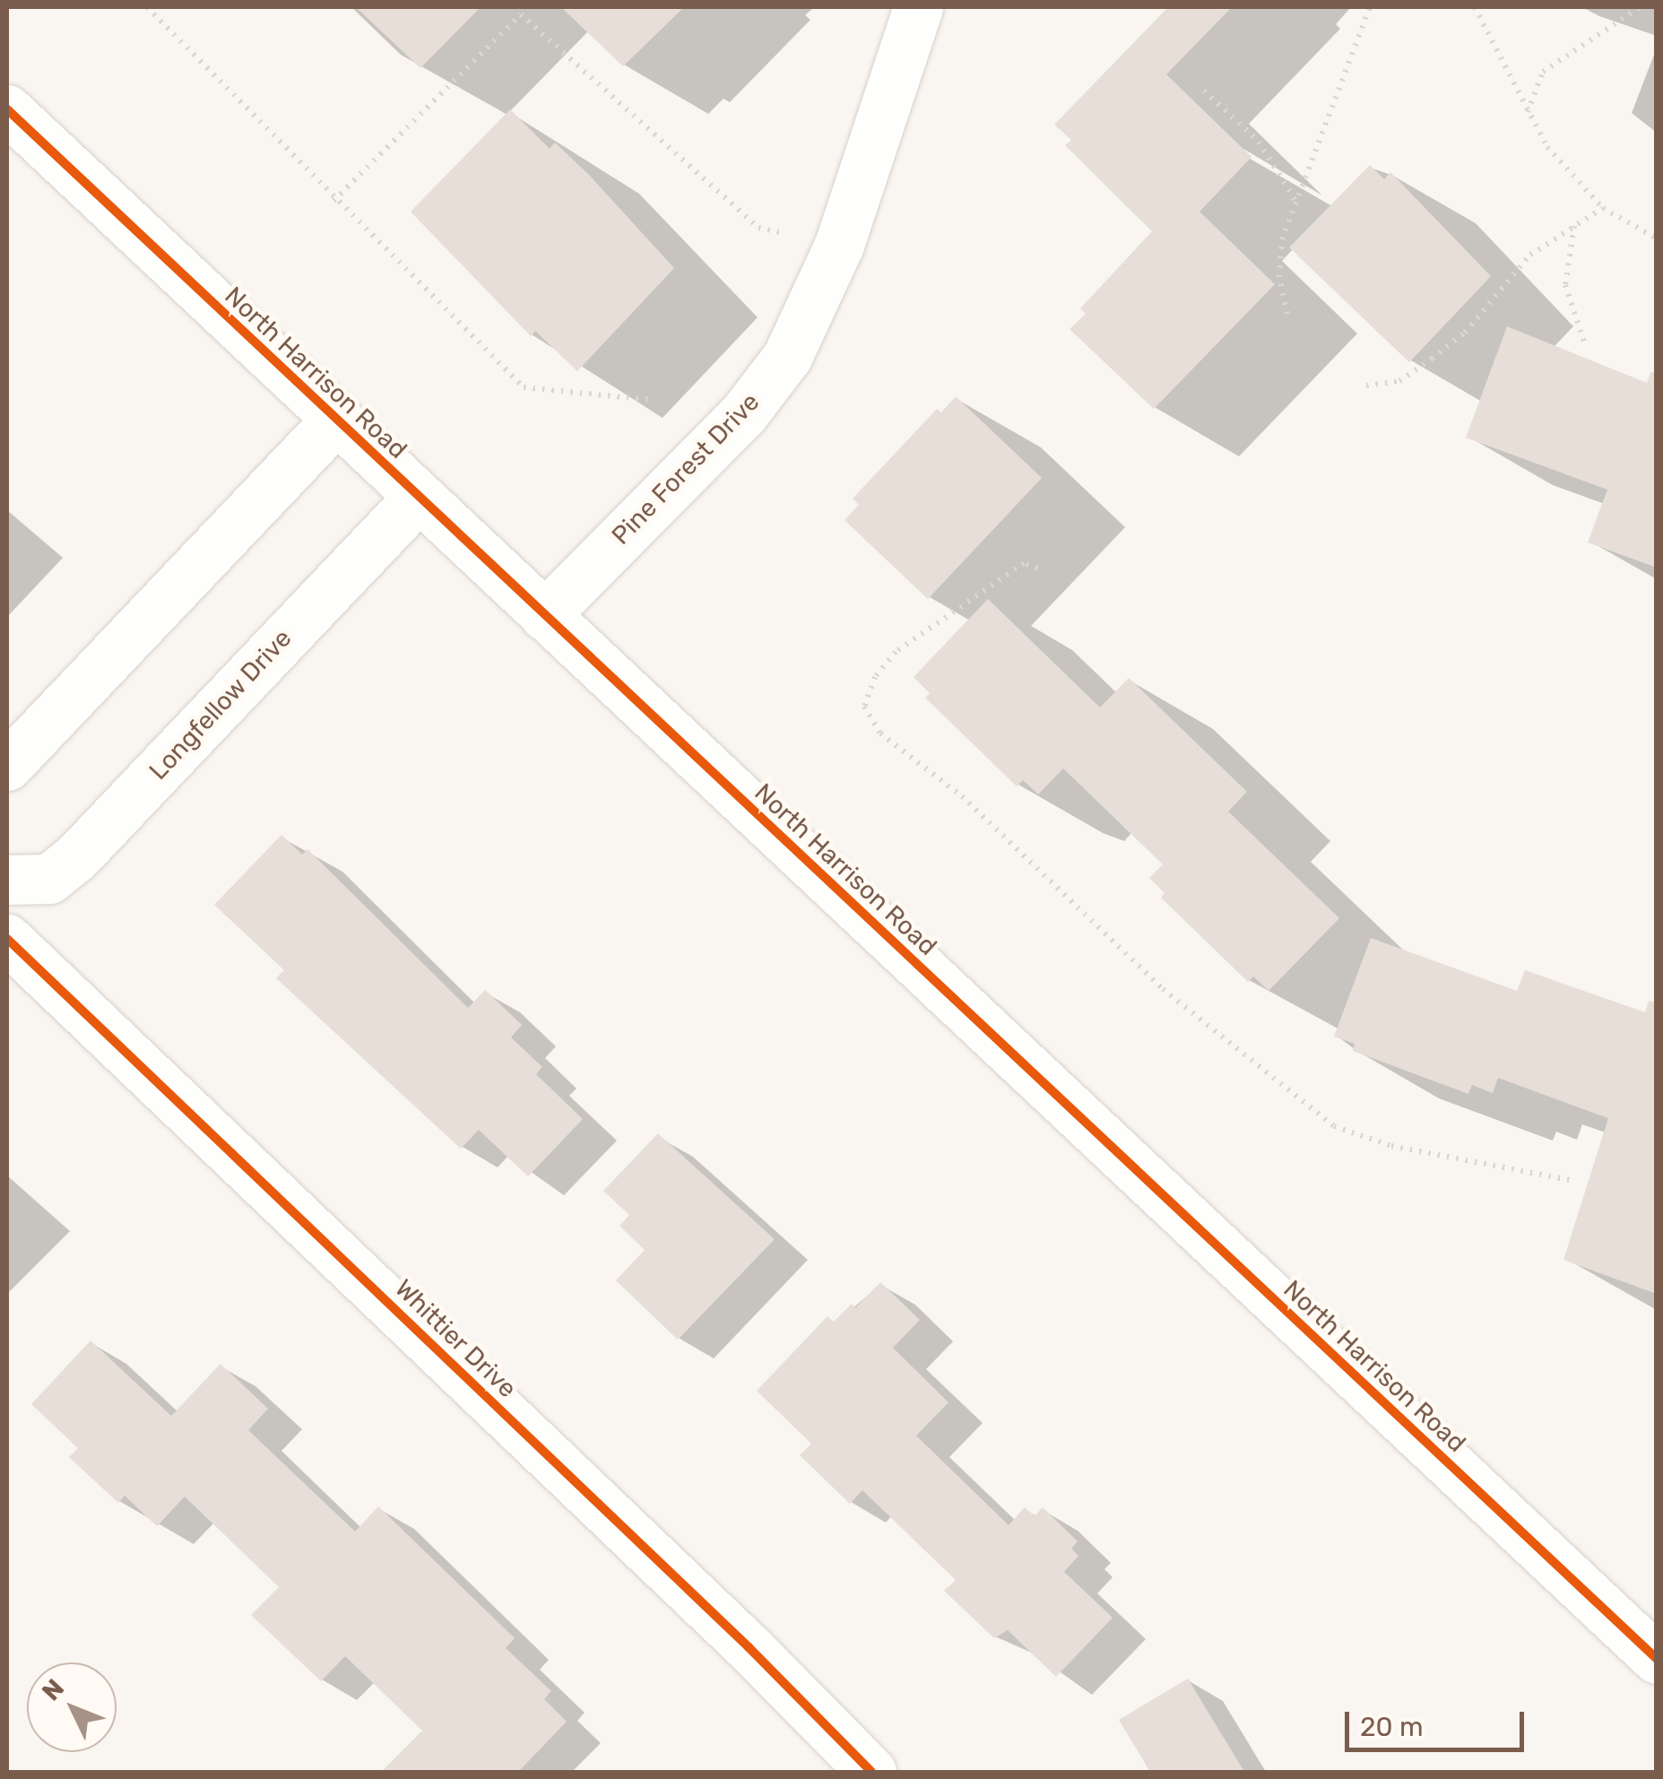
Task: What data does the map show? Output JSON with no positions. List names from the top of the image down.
{
  "streets": {
    "street": [
      "North Harrison Road",
      "Pine Forest Drive",
      "Longfellow Drive",
      "Whittier Drive"
    ]
  },
  "crossings": [
    ["North Harrison Road", "Pine Forest Drive"],
    ["North Harrison Road", "Longfellow Drive"]
  ],
  "scale_bar": "20 m",
  "north": "top left"
}
